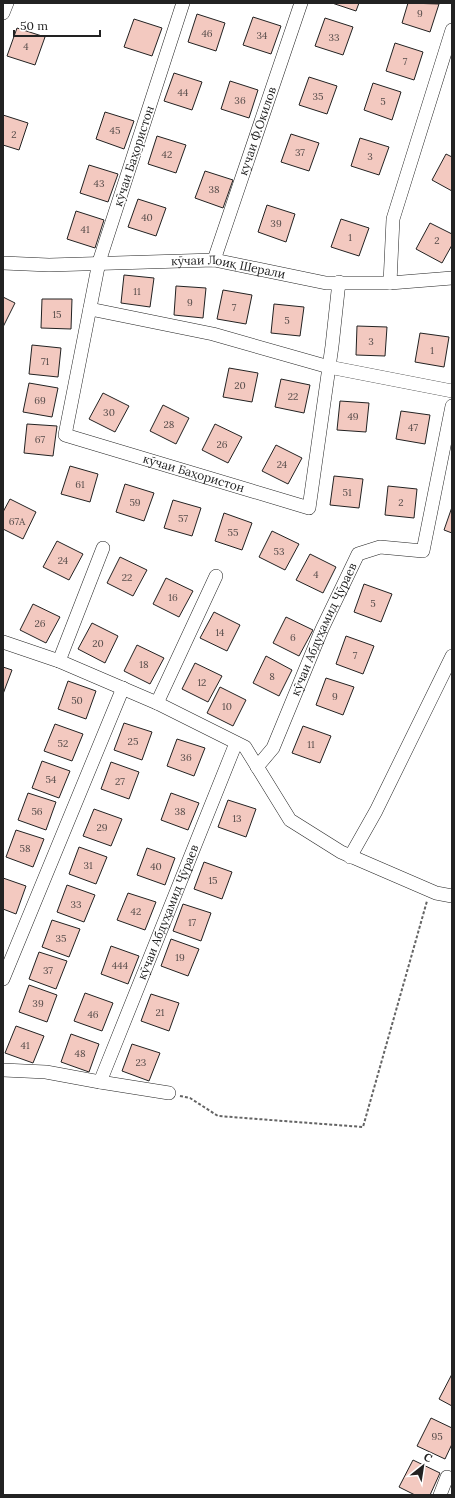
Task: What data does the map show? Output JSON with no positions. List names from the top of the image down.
{
  "streets": {
    "street": [
      "кучаи Ф.Окилов",
      "кӯчаи Баҳористон",
      "кӯчаи Лоиқ Шерали",
      "кӯчаи Абдуҳамид Ҷӯраев"
    ]
  },
  "crossings": [
    ["кучаи Ф.Окилов", "кӯчаи Лоиқ Шерали"],
    ["кӯчаи Баҳористон", "кӯчаи Лоиқ Шерали"]
  ],
  "house_numbers": [
    "9",
    "46",
    "34",
    "33",
    "4",
    "7",
    "44",
    "35",
    "36",
    "5",
    "45",
    "2",
    "37",
    "42",
    "3",
    "43",
    "38",
    "40",
    "39",
    "41",
    "1",
    "2",
    "11",
    "9",
    "7",
    "15",
    "5",
    "3",
    "1",
    "71",
    "20",
    "22",
    "69",
    "30",
    "49",
    "28",
    "47",
    "67",
    "26",
    "24",
    "61",
    "51",
    "59",
    "2",
    "57",
    "67А",
    "55",
    "53",
    "24",
    "4",
    "22",
    "16",
    "5",
    "26",
    "14",
    "6",
    "20",
    "7",
    "18",
    "8",
    "12",
    "9",
    "50",
    "10",
    "25",
    "52",
    "11",
    "36",
    "54",
    "27",
    "56",
    "38",
    "13",
    "29",
    "58",
    "31",
    "40",
    "15",
    "33",
    "42",
    "17",
    "35",
    "19",
    "444",
    "37",
    "39",
    "21",
    "46",
    "41",
    "48",
    "23",
    "95"
  ],
  "scale_bar": "50 m",
  "north": "top right"
}
